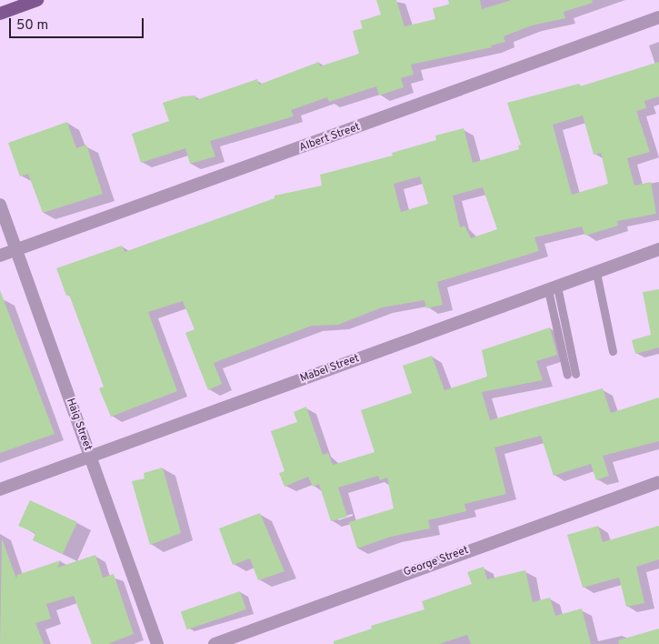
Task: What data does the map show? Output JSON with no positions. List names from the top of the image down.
{
  "streets": {
    "street": [
      "Albert Street",
      "Mabel Street",
      "Haig Street",
      "George Street"
    ]
  },
  "crossings": [
    ["Albert Street", "Haig Street"],
    ["Mabel Street", "Haig Street"]
  ],
  "scale_bar": "50 m"
}
